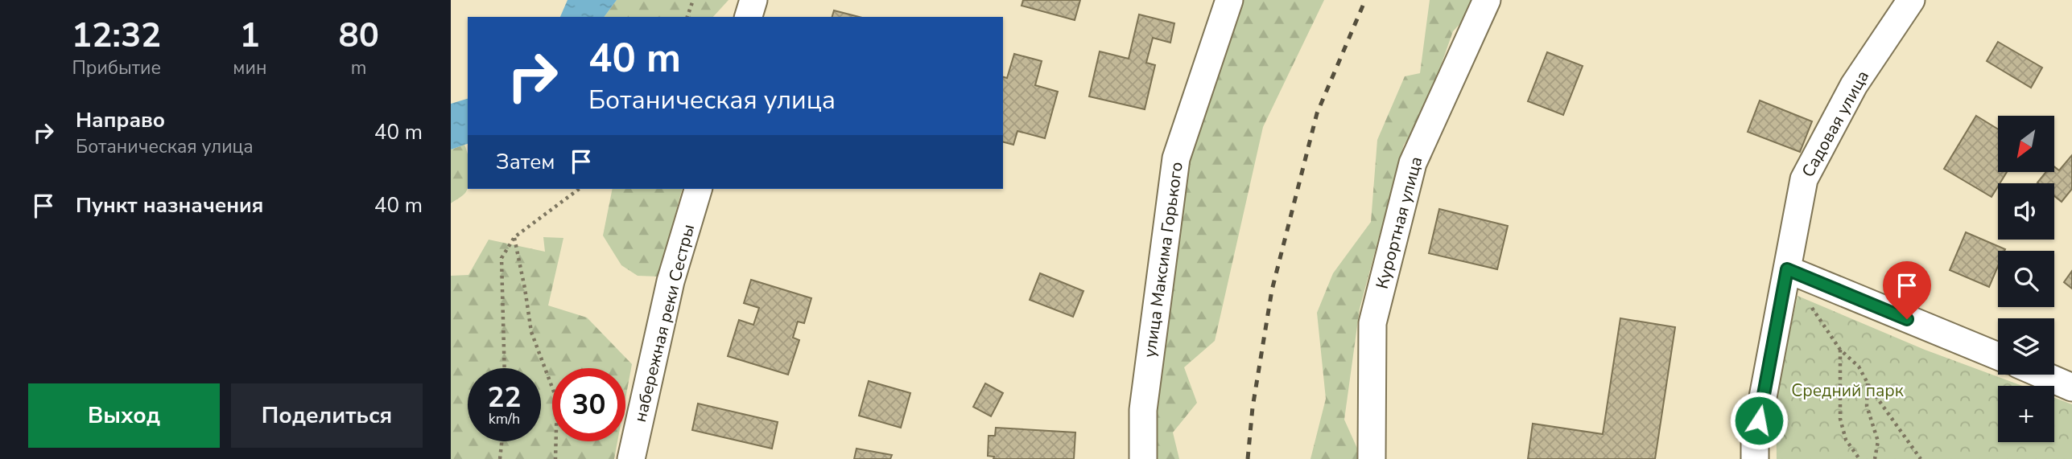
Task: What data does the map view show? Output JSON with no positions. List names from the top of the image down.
{
  "streets": {
    "street": [
      "Садовая улица",
      "Курортная улица",
      "улица Максима Горького",
      "набережная реки Сестры"
    ]
  },
  "parks": ["Средний парк"],
  "north": "bottom left",
  "page": {
    "eta": [
      "12:32",
      "Прибытие",
      "1",
      "мин",
      "80",
      "m"
    ],
    "turn": ["40 m", "Ботаническая улица"],
    "list": [
      {
        "name": "Направо",
        "note": "Ботаническая улица",
        "value": "40 m"
      },
      {
        "name": "Пункт назначения",
        "value": "40 m"
      }
    ],
    "map_buttons": "+",
    "then": "Затем",
    "speed": "22 km/h",
    "limit": "30",
    "buttons": ["Выход", "Поделиться"]
  }
}
